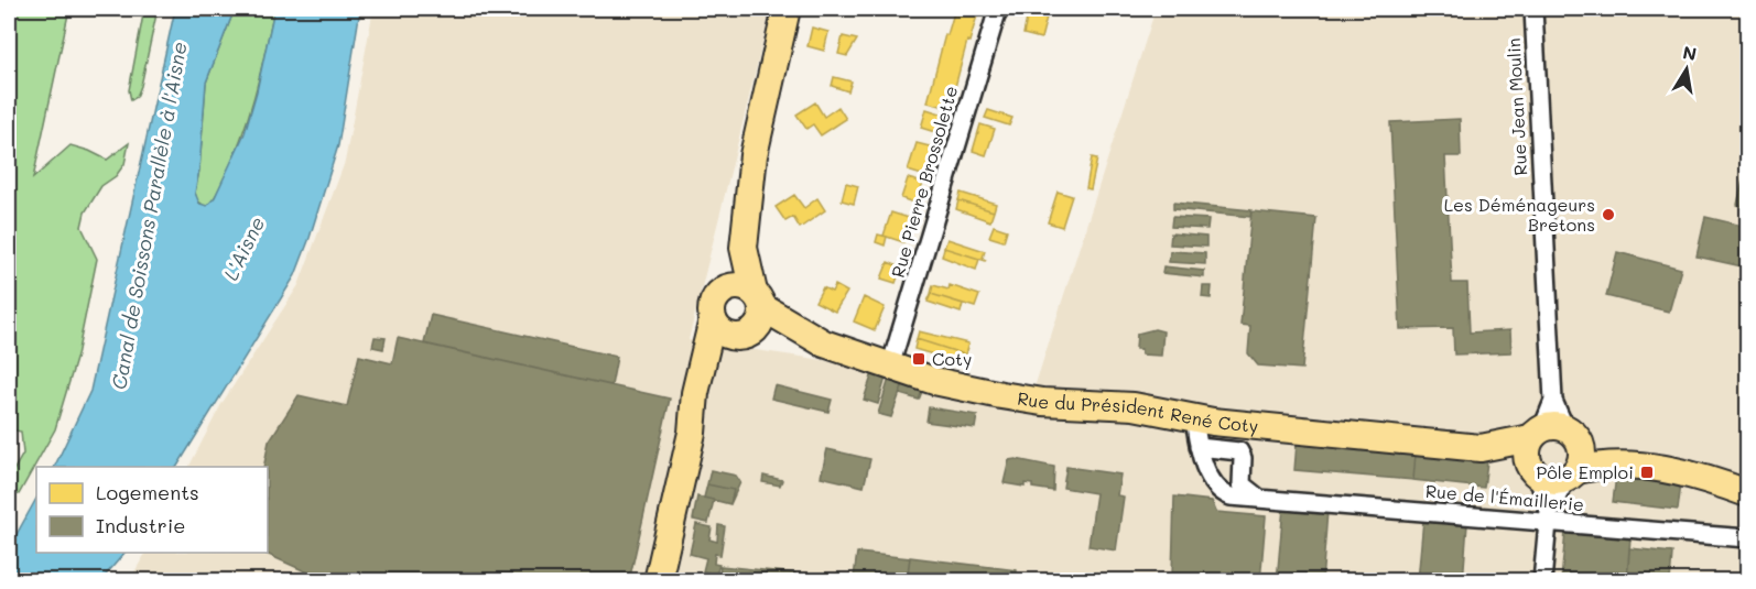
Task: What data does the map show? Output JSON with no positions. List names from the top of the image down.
{
  "streets": {
    "main road": ["Rue du Président René Coty"],
    "street": ["Rue Jean Moulin", "Rue Pierre Brossolette", "Rue de l'Émaillerie"]
  },
  "crossings": [
    ["Rue Jean Moulin", "Rue du Président René Coty"],
    ["Rue Jean Moulin", "Rue de l'Émaillerie"],
    ["Rue Pierre Brossolette", "Rue du Président René Coty"],
    ["Rue du Président René Coty", "Rue de l'Émaillerie"]
  ],
  "water": ["Canal de Soissons Parallèle à l'Aisne", "L'Aisne"],
  "places": {
    "other": ["Les Déménageurs Bretons"],
    "transit": ["Coty", "Pôle Emploi"]
  },
  "legend": ["Logements", "Industrie"],
  "north": "top"
}
